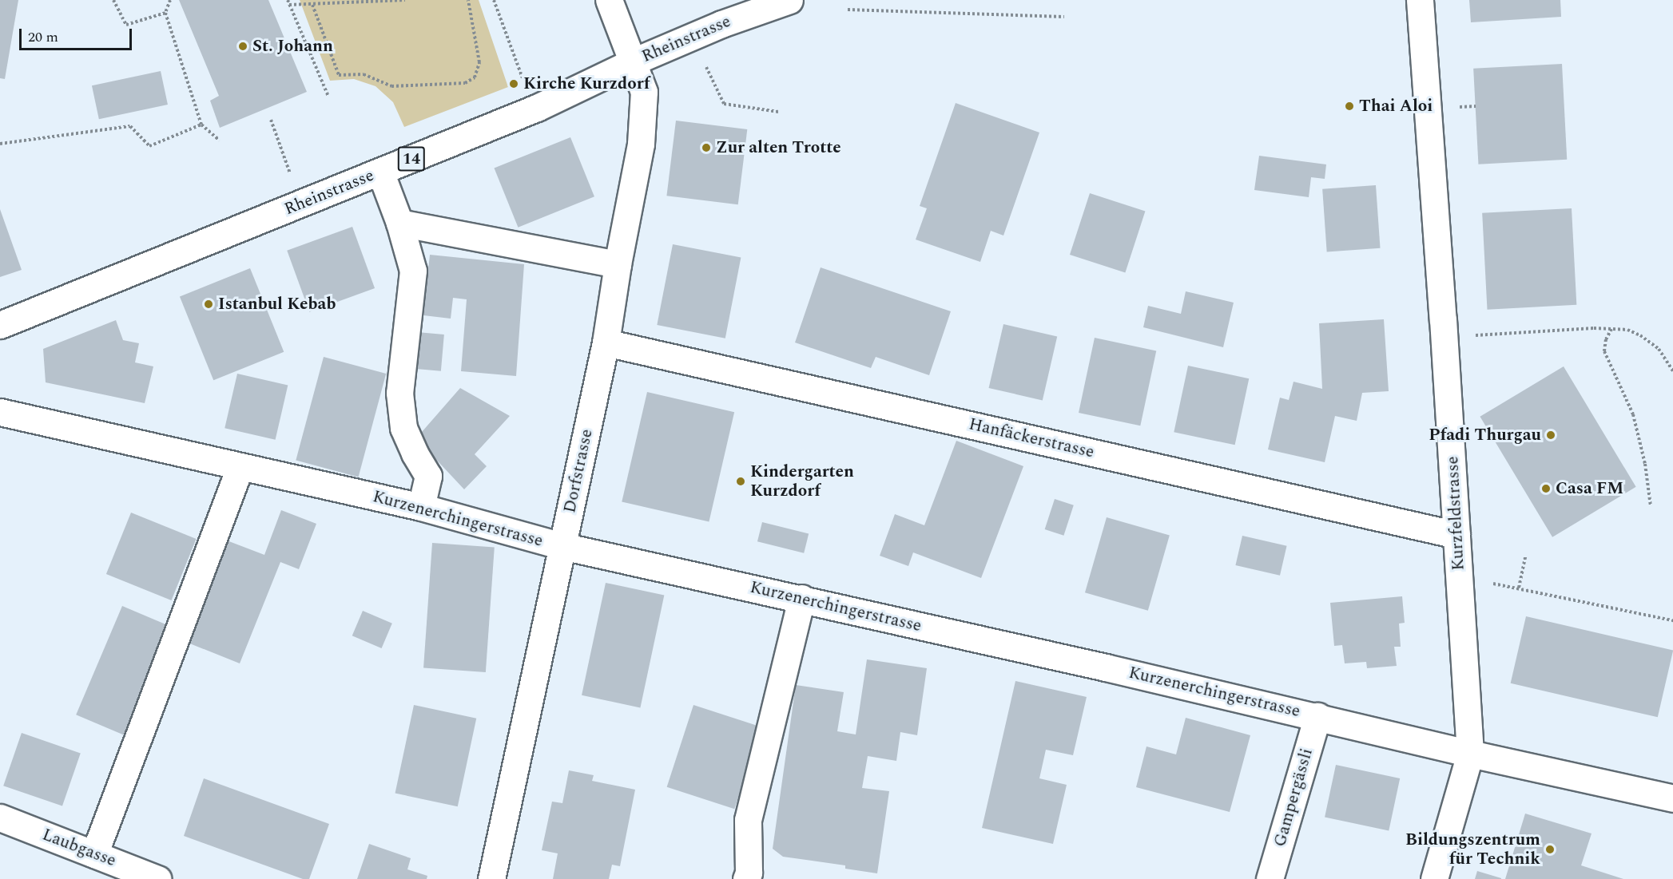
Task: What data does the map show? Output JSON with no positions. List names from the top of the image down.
{
  "streets": {
    "street": [
      "Rheinstrasse",
      "14",
      "Hanfäckerstrasse",
      "Dorfstrasse",
      "Kurzfeldstrasse",
      "Kurzenerchingerstrasse",
      "Gampergässli",
      "Laubgasse"
    ]
  },
  "crossings": [
    ["Rheinstrasse", "Dorfstrasse"],
    ["Hanfäckerstrasse", "Dorfstrasse"],
    ["Hanfäckerstrasse", "Kurzfeldstrasse"],
    ["Dorfstrasse", "Kurzenerchingerstrasse"],
    ["Kurzfeldstrasse", "Kurzenerchingerstrasse"],
    ["Kurzenerchingerstrasse", "Gampergässli"]
  ],
  "places": [
    "St. Johann",
    "Kirche Kurzdorf",
    "Thai Aloi",
    "Zur alten Trotte",
    "Istanbul Kebab",
    "Pfadi Thurgau",
    "Kindergarten Kurzdorf",
    "Casa FM",
    "Bildungszentrum für Technik"
  ],
  "scale_bar": "20 m"
}
